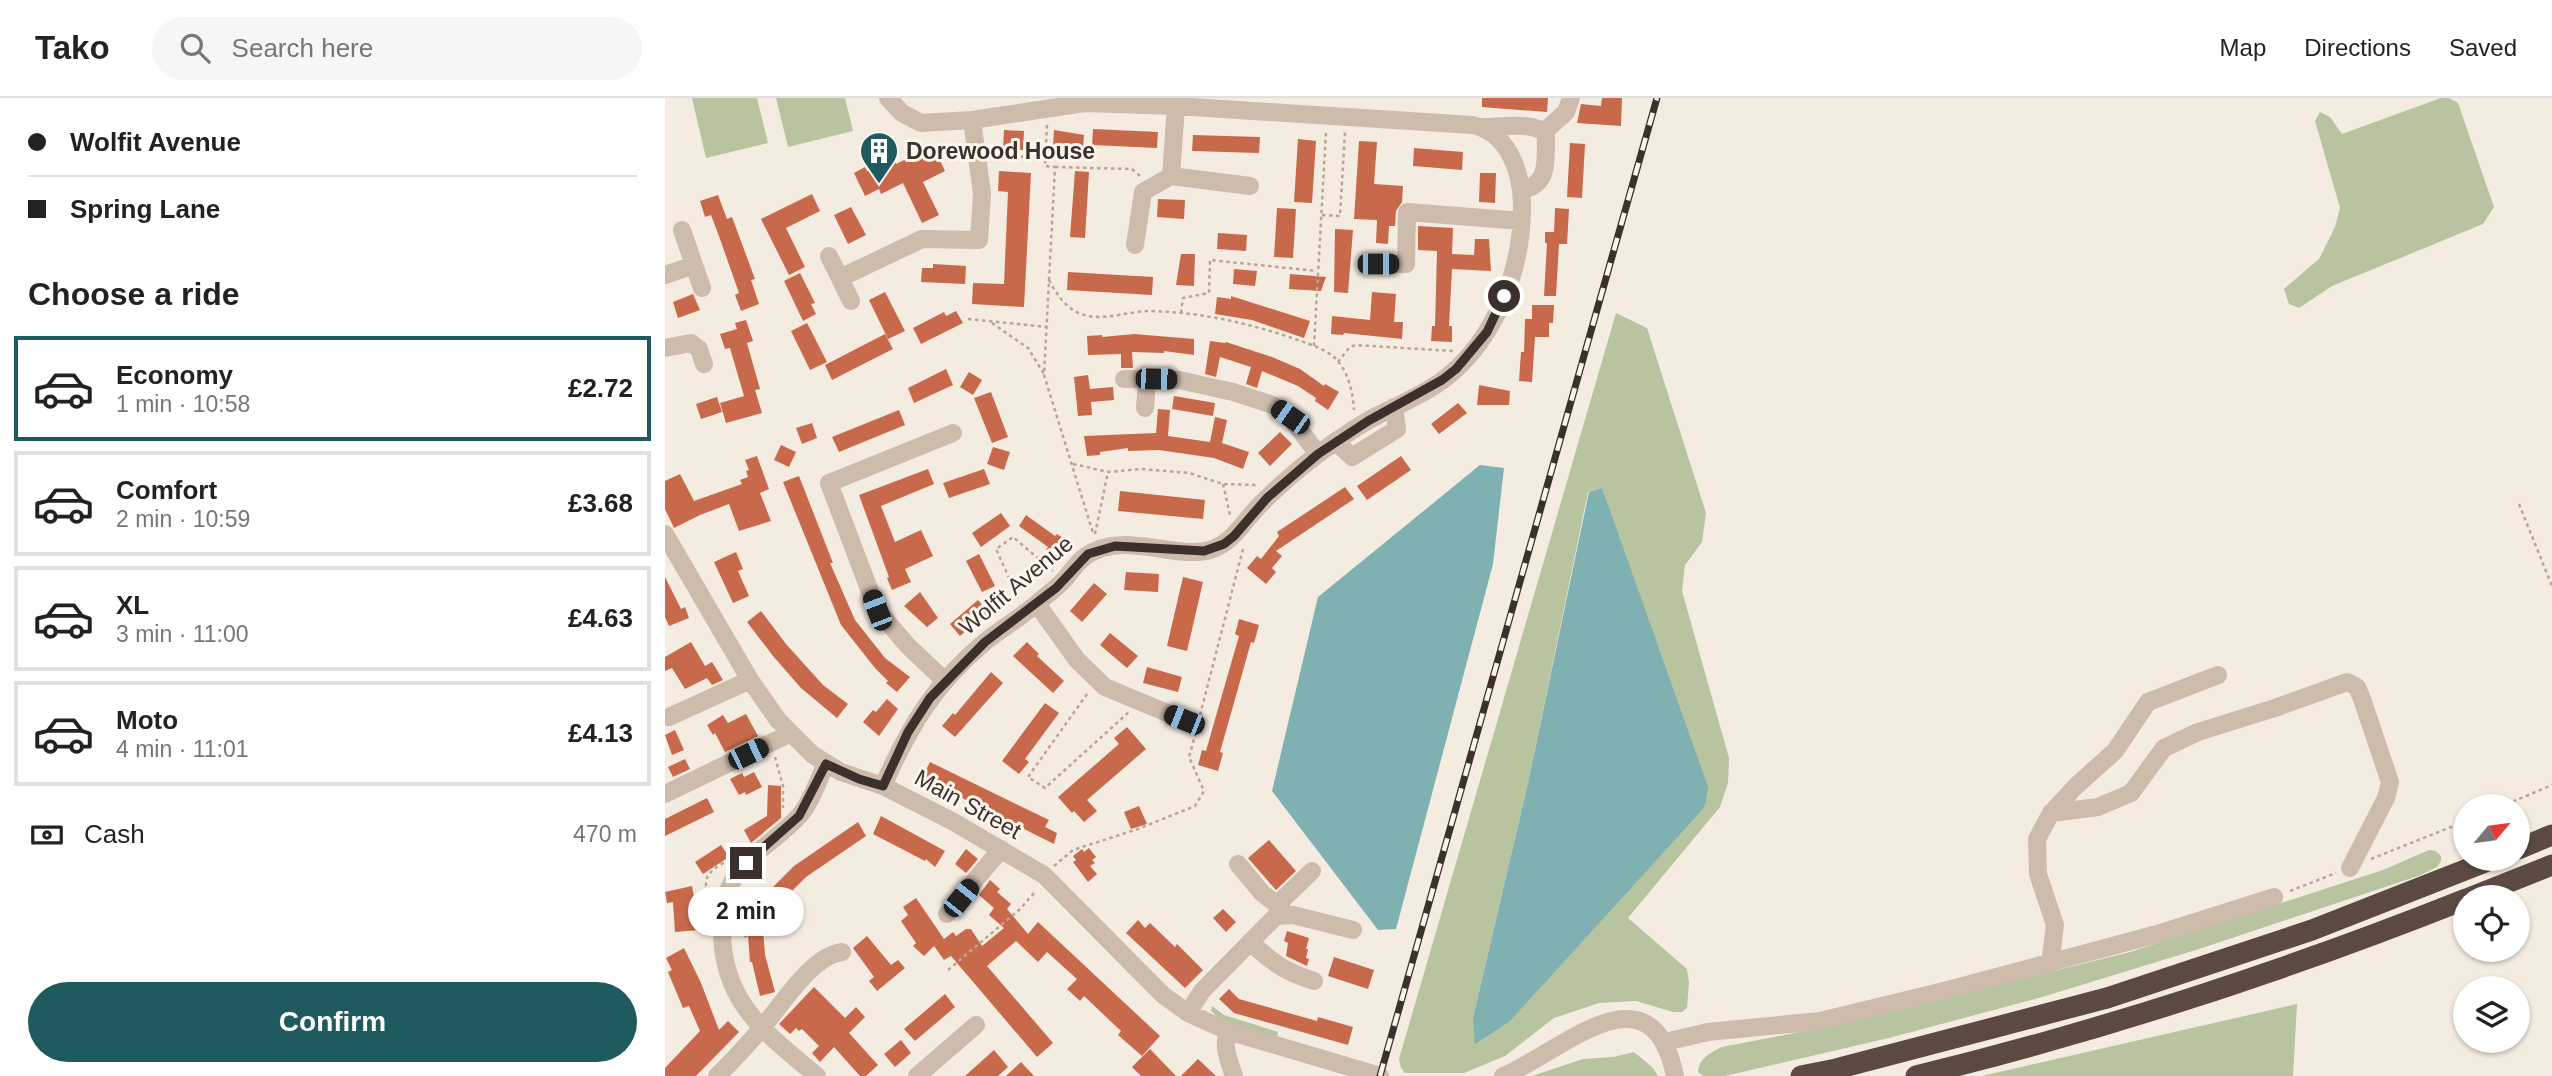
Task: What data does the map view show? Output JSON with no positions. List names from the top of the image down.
{
  "streets": {
    "street": ["Wolfit Avenue", "Main Street"]
  },
  "crossings": [
    ["Wolfit Avenue", "Main Street"]
  ],
  "places": {
    "building": ["Dorewood House"]
  },
  "north": "top right",
  "page": {
    "header": "Tako",
    "search": "Search here",
    "nav": ["Map", "Directions", "Saved"],
    "banner": ["Wolfit Avenue", "Spring Lane"],
    "heading": "Choose a ride",
    "list": [
      {
        "name": "Economy",
        "note": "1 min · 10:58",
        "value": "£2.72"
      },
      {
        "name": "Comfort",
        "note": "2 min · 10:59",
        "value": "£3.68"
      },
      {
        "name": "XL",
        "note": "3 min · 11:00",
        "value": "£4.63"
      },
      {
        "name": "Moto",
        "note": "4 min · 11:01",
        "value": "£4.13"
      }
    ],
    "pay": ["Cash", "470 m"],
    "bubble": "2 min",
    "buttons": "Confirm"
  }
}
